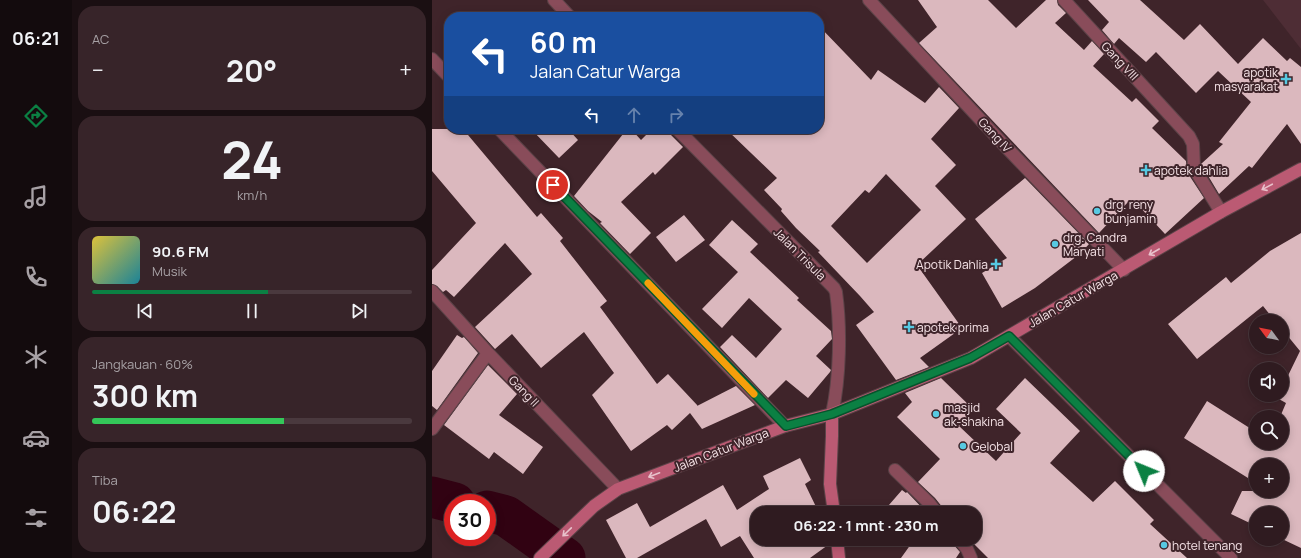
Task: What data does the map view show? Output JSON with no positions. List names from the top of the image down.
{
  "streets": {
    "main road": ["Jalan Catur Warga"],
    "street": [
      "Gang VIII",
      "Gang IV",
      "Jalan Trisula",
      "Gang II"
    ]
  },
  "crossings": [
    ["Gang VIII", "Jalan Catur Warga"],
    ["Gang IV", "Jalan Catur Warga"],
    ["Jalan Trisula", "Jalan Catur Warga"],
    ["Jalan Catur Warga", "Gang II"]
  ],
  "one_way": ["Jalan Catur Warga"],
  "places": {
    "health": [
      "apotik masyarakat",
      "apotek dahlia",
      "Apotik Dahlia",
      "apotek prima"
    ],
    "other": [
      "drg. reny bunjamin",
      "drg. Candra Maryati",
      "masjid ak-shakina",
      "Gelobal",
      "hotel tenang"
    ]
  },
  "north": "top left",
  "page": {
    "tabs": "06:21",
    "tile": [
      "AC",
      ["24", "km/h"],
      ["Jangkauan · 60%", "300 km"],
      ["Tiba", "06:22"]
    ],
    "turn": ["60 m", "Jalan Catur Warga"],
    "heat": ["−", "20°", "+"],
    "song": ["90.6 FM", "Musik"],
    "map_buttons": ["+", "−"],
    "limit": "30",
    "trip": "06:22 · 1 mnt · 230 m"
  }
}
